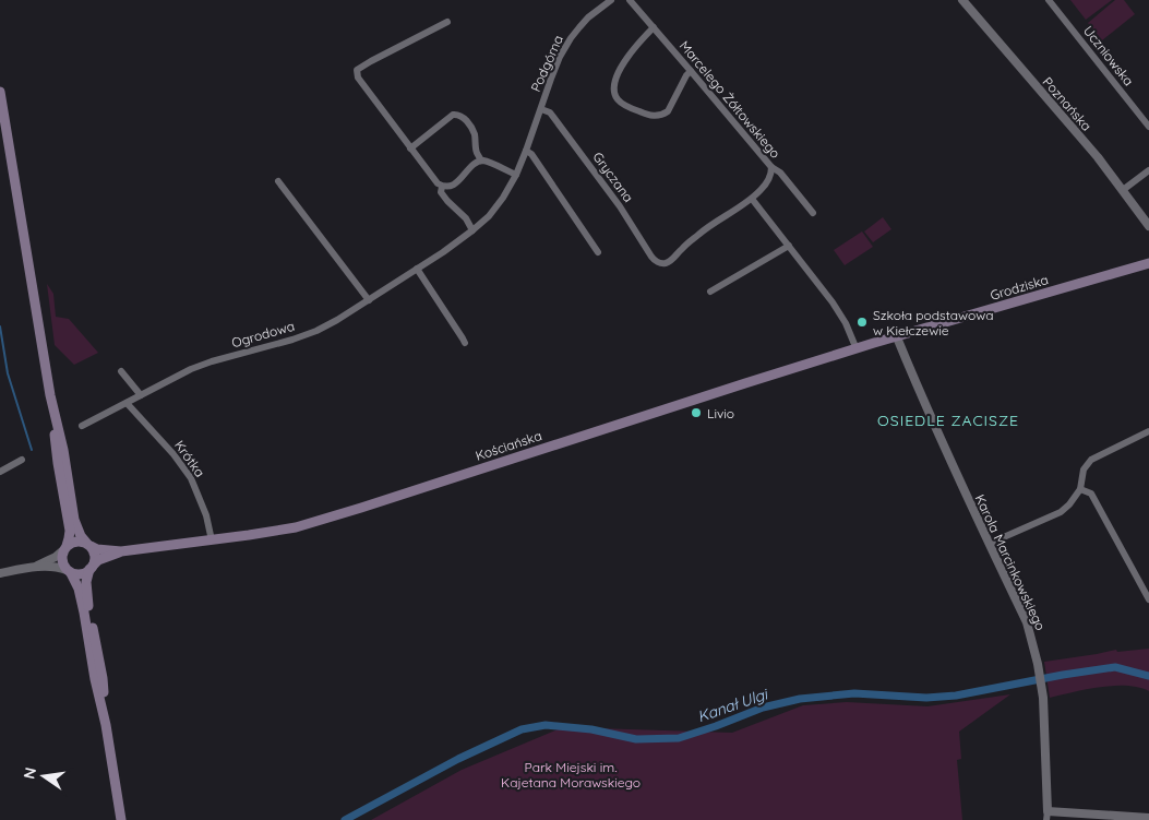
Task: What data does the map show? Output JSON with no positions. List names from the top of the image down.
{
  "streets": {
    "main road": ["Grodziska", "Kościańska"],
    "street": [
      "Uczniowska",
      "Podgórna",
      "Marcelego Żółtowskiego",
      "Poznańska",
      "Gryczana",
      "Ogrodowa",
      "Krótka",
      "Karola Marcinkowskiego"
    ]
  },
  "crossings": [
    ["Podgórna", "Gryczana"],
    ["Podgórna", "Ogrodowa"],
    ["Grodziska", "Kościańska"],
    ["Grodziska", "Karola Marcinkowskiego"],
    ["Ogrodowa", "Krótka"],
    ["Kościańska", "Krótka"],
    ["Kościańska", "Karola Marcinkowskiego"]
  ],
  "districts": ["OSIEDLE ZACISZE"],
  "water": ["Kanał Ulgi"],
  "parks": ["Park Miejski im. Kajetana Morawskiego"],
  "places": ["Szkoła podstawowa w Kiełczewie", "Livio"],
  "north": "left"
}
